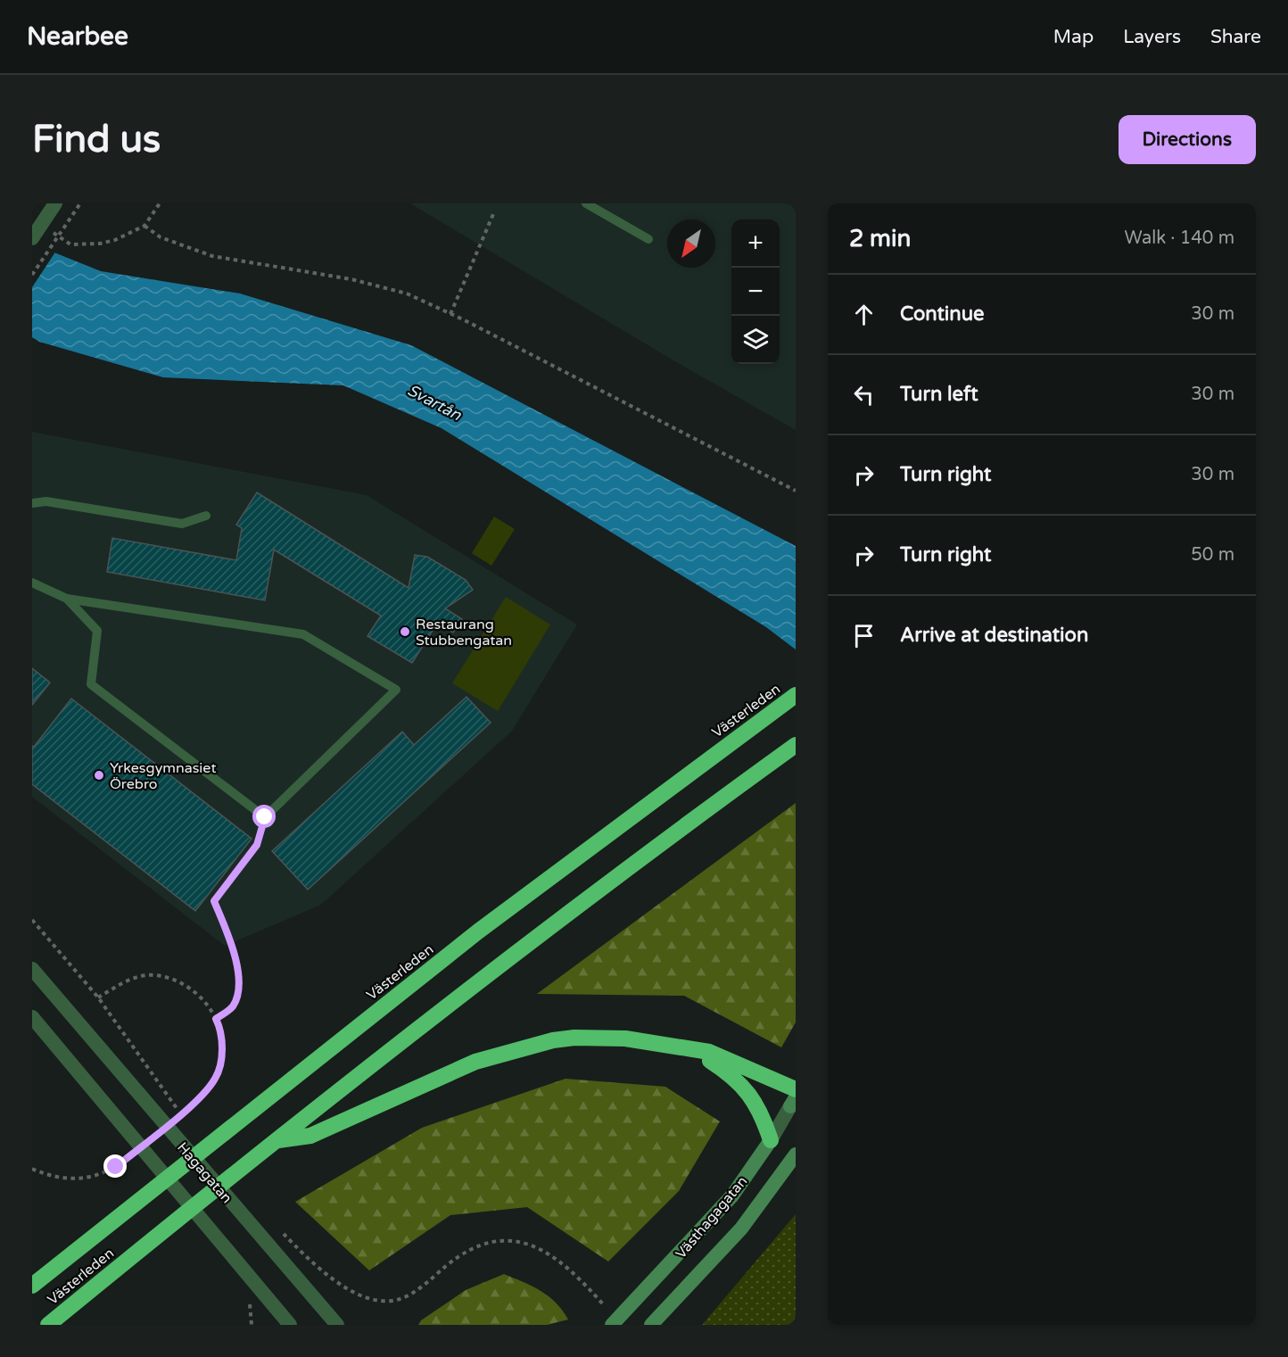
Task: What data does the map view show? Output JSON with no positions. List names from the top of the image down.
{
  "streets": {
    "highway": ["Västerleden"],
    "main road": ["Västhagagatan"],
    "street": ["Hagagatan"]
  },
  "water": ["Svartån"],
  "places": ["Restaurang Stubbengatan", "Yrkesgymnasiet Örebro"],
  "north": "bottom left",
  "page": {
    "header": "Nearbee",
    "nav": ["Map", "Layers", "Share"],
    "buttons": "Directions",
    "title": "Find us",
    "heading": ["2 min", "Walk · 140 m"],
    "map_buttons": ["+", "−"],
    "list": [
      ["Continue", "30 m"],
      ["Turn left", "30 m"],
      ["Turn right", "30 m"],
      ["Turn right", "50 m"],
      "Arrive at destination"
    ]
  }
}
